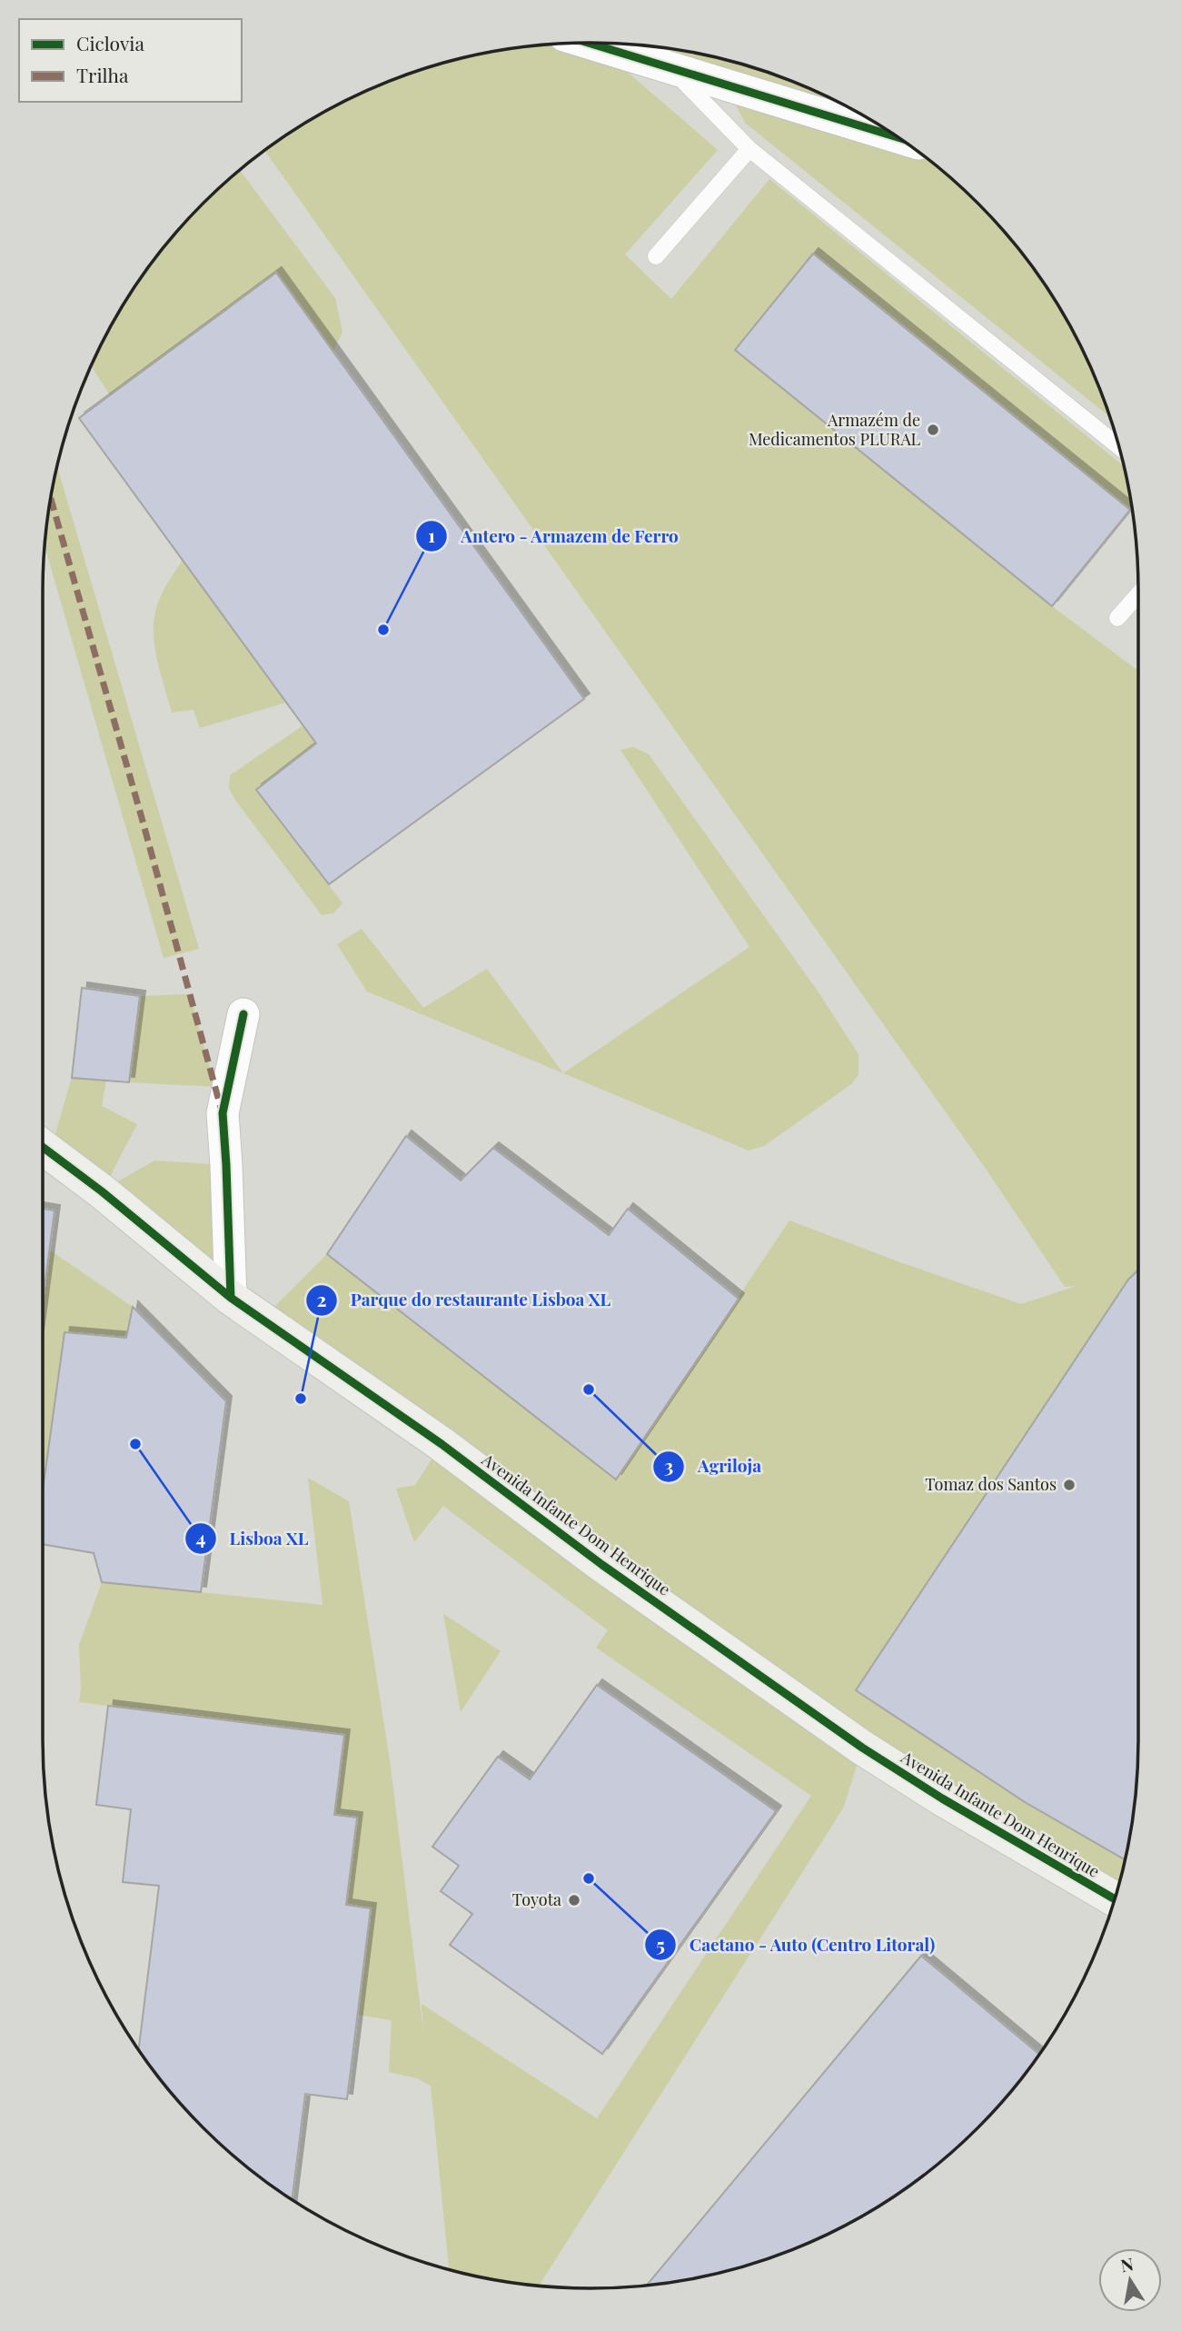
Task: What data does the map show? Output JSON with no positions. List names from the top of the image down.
{
  "streets": {
    "main road": ["Avenida Infante Dom Henrique"]
  },
  "places": [
    "Armazém de Medicamentos PLURAL",
    "Antero - Armazem de Ferro",
    "Agriloja",
    "Parque do restaurante Lisboa XL",
    "Lisboa XL",
    "Tomaz dos Santos",
    "Caetano - Auto (Centro Litoral)",
    "Toyota"
  ],
  "legend": ["Ciclovia", "Trilha"],
  "north": "top"
}
